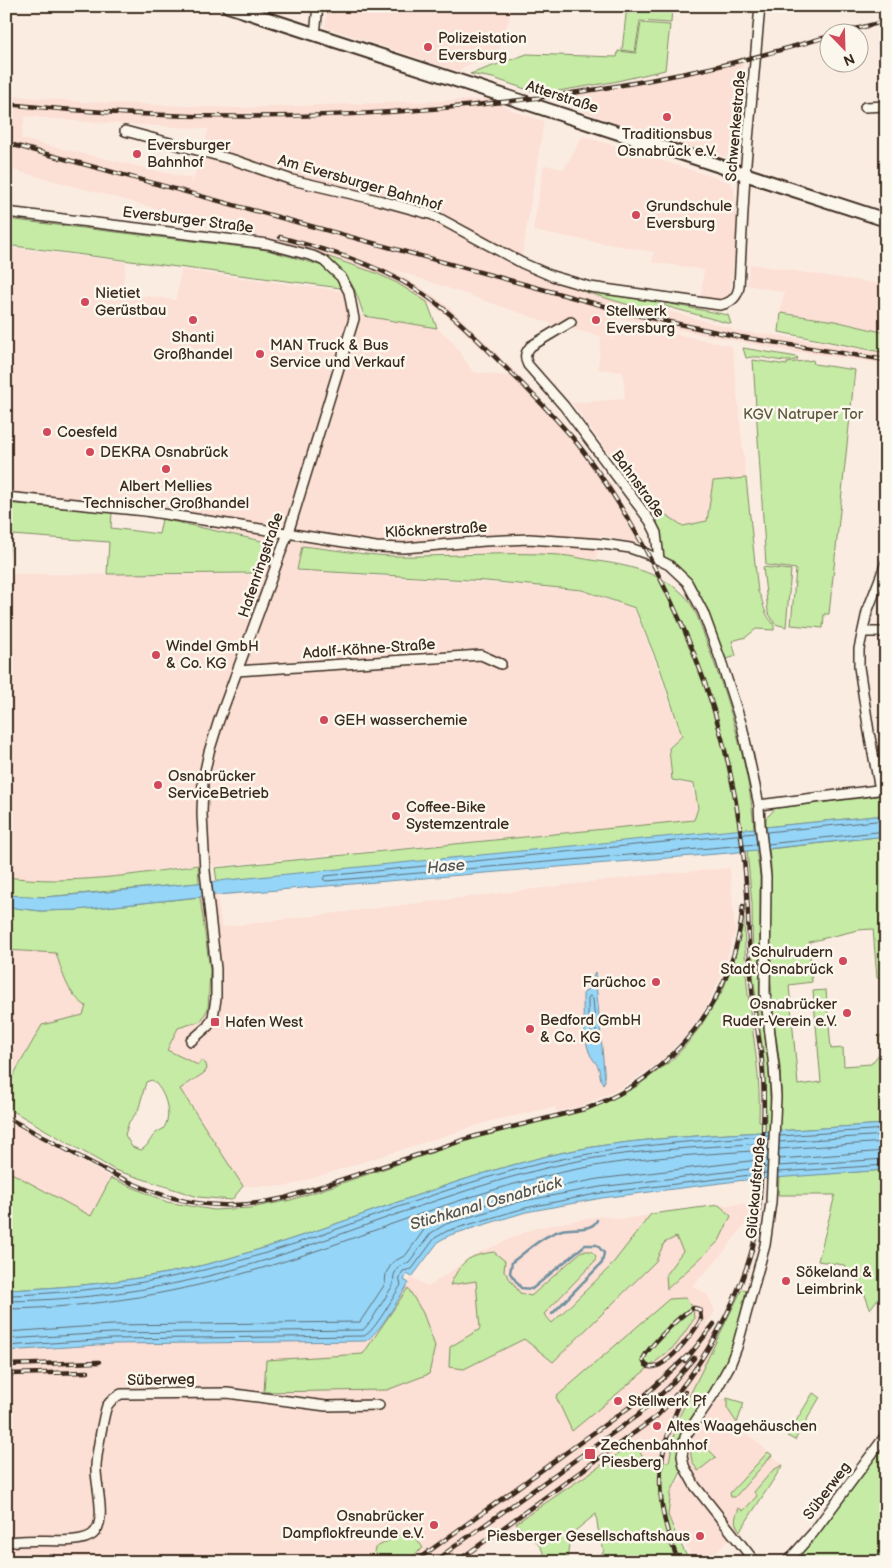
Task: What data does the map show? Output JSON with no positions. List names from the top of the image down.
{
  "streets": {
    "street": [
      "Atterstraße",
      "Schwenkestraße",
      "Am Eversburger Bahnhof",
      "Eversburger Straße",
      "Bahnstraße",
      "Klöcknerstraße",
      "Hafenringstraße",
      "Adolf-Köhne-Straße",
      "Glückaufstraße",
      "Süberweg"
    ]
  },
  "crossings": [
    ["Atterstraße", "Schwenkestraße"],
    ["Schwenkestraße", "Am Eversburger Bahnhof"],
    ["Eversburger Straße", "Hafenringstraße"],
    ["Bahnstraße", "Klöcknerstraße"],
    ["Klöcknerstraße", "Hafenringstraße"],
    ["Hafenringstraße", "Adolf-Köhne-Straße"]
  ],
  "water": ["Hase", "Stichkanal Osnabrück"],
  "parks": ["KGV Natruper Tor"],
  "places": {
    "other": [
      "Polizeistation Eversburg",
      "Traditionsbus Osnabrück e.V.",
      "Eversburger Bahnhof",
      "Grundschule Eversburg",
      "Nietiet Gerüstbau",
      "Shanti Großhandel",
      "Stellwerk Eversburg",
      "MAN Truck & Bus Service und Verkauf",
      "Coesfeld",
      "DEKRA Osnabrück",
      "Albert Mellies Technischer Großhandel",
      "Windel GmbH & Co. KG",
      "GEH wasserchemie",
      "Osnabrücker ServiceBetrieb",
      "Coffee-Bike Systemzentrale",
      "Schulrudern Stadt Osnabrück",
      "Farüchoc",
      "Osnabrücker Ruder-Verein e.V.",
      "Bedford GmbH & Co. KG",
      "Sökeland & Leimbrink",
      "Stellwerk Pf",
      "Altes Waagehäuschen",
      "Osnabrücker Dampflokfreunde e.V.",
      "Piesberger Gesellschaftshaus"
    ],
    "transit": ["Hafen West", "Zechenbahnhof Piesberg"]
  },
  "north": "bottom right"
}
